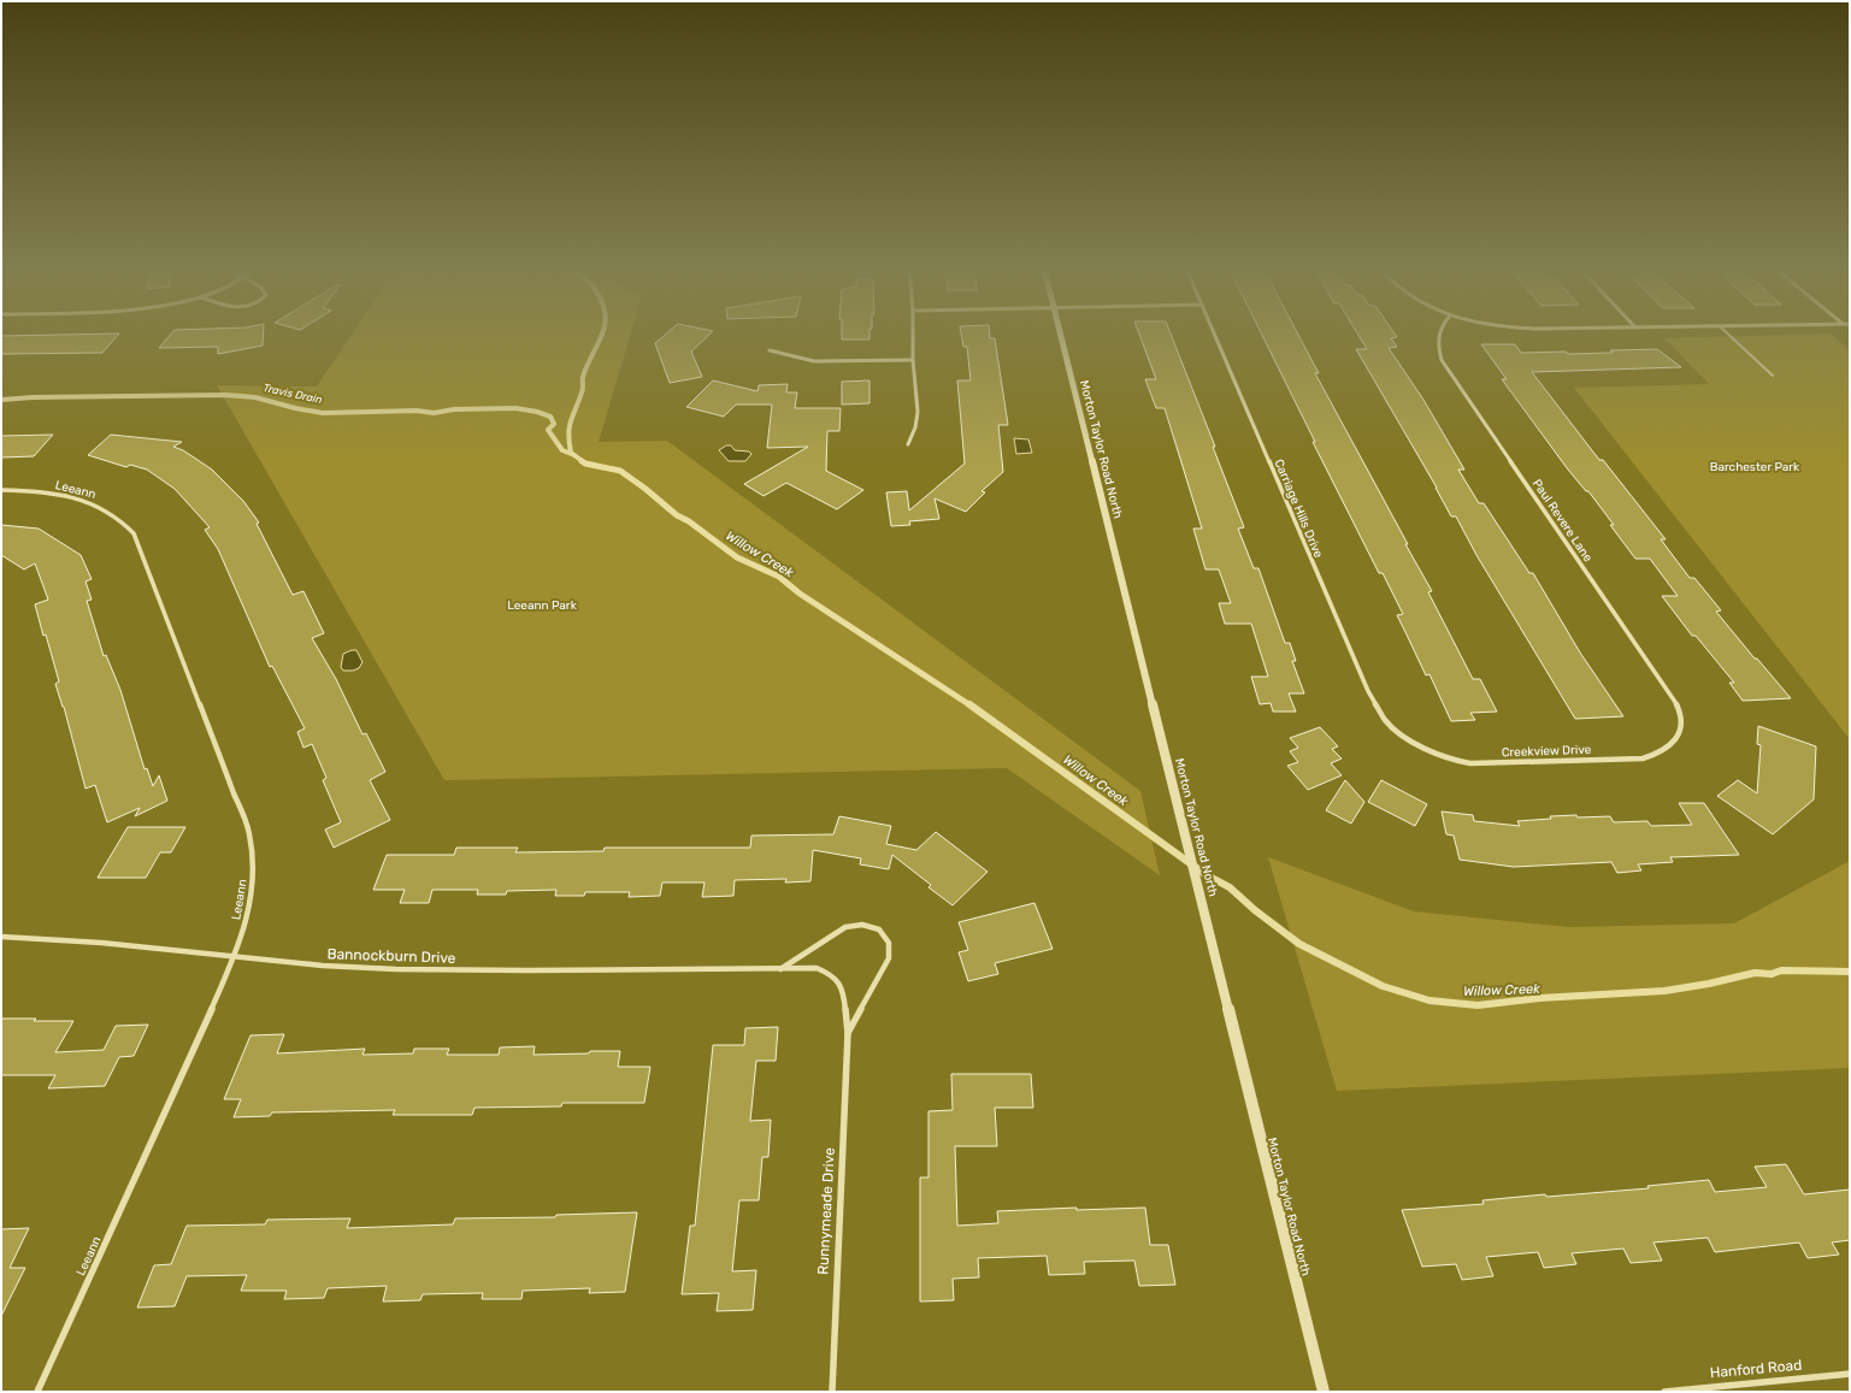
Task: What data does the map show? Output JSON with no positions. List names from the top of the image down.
{
  "streets": {
    "street": [
      "Morton Taylor Road North",
      "Leeann",
      "Carriage Hills Drive",
      "Paul Revere Lane",
      "Creekview Drive",
      "Bannockburn Drive",
      "Runnymeade Drive",
      "Hanford Road"
    ]
  },
  "crossings": [
    ["Leeann", "Bannockburn Drive"],
    ["Carriage Hills Drive", "Creekview Drive"],
    ["Paul Revere Lane", "Creekview Drive"],
    ["Bannockburn Drive", "Runnymeade Drive"]
  ],
  "water": ["Travis Drain", "Willow Creek"],
  "parks": ["Barchester Park", "Leeann Park"]
}
